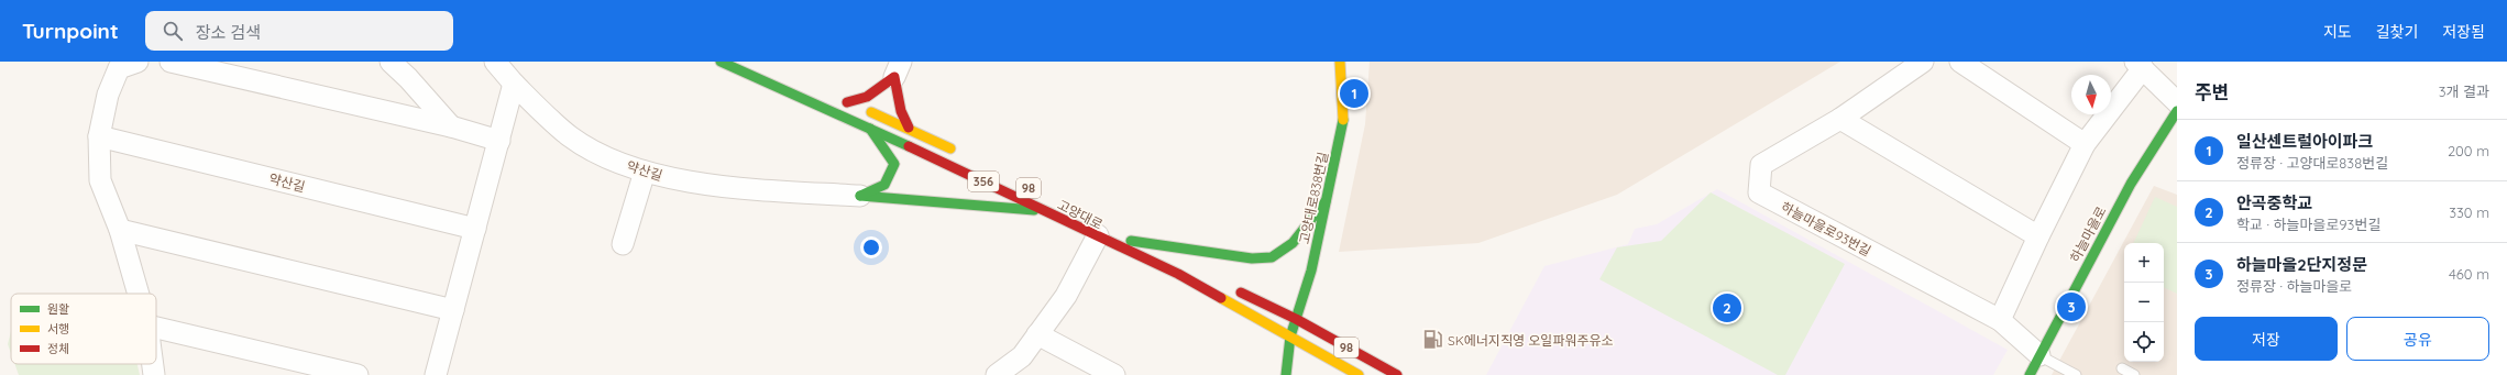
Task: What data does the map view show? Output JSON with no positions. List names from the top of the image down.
{
  "streets": {
    "main road": [
      "356",
      "98",
      "고양대로838번길",
      "고양대로",
      "하늘마을로"
    ],
    "street": ["약산길", "하늘마을로93번길"]
  },
  "crossings": [
    ["98", "고양대로838번길"],
    ["고양대로838번길", "고양대로"],
    ["하늘마을로93번길", "하늘마을로"]
  ],
  "places": {
    "fuel station": ["SK에너지직영 오일파워주유소"]
  },
  "legend": ["원활", "서행", "정체"],
  "north": "bottom",
  "page": {
    "header": "Turnpoint",
    "search": "장소 검색",
    "nav": ["지도", "길찾기", "저장됨"],
    "heading": ["주변", "3개 결과"],
    "pins": ["1", "3", "2"],
    "list": [
      {
        "mark": "1",
        "name": "일산센트럴아이파크",
        "note": "정류장 · 고양대로838번길",
        "value": "200 m"
      },
      {
        "mark": "2",
        "name": "안곡중학교",
        "note": "학교 · 하늘마을로93번길",
        "value": "330 m"
      },
      {
        "mark": "3",
        "name": "하늘마을2단지정문",
        "note": "정류장 · 하늘마을로",
        "value": "460 m"
      }
    ],
    "map_buttons": ["+", "−"],
    "buttons": ["저장", "공유"]
  }
}
